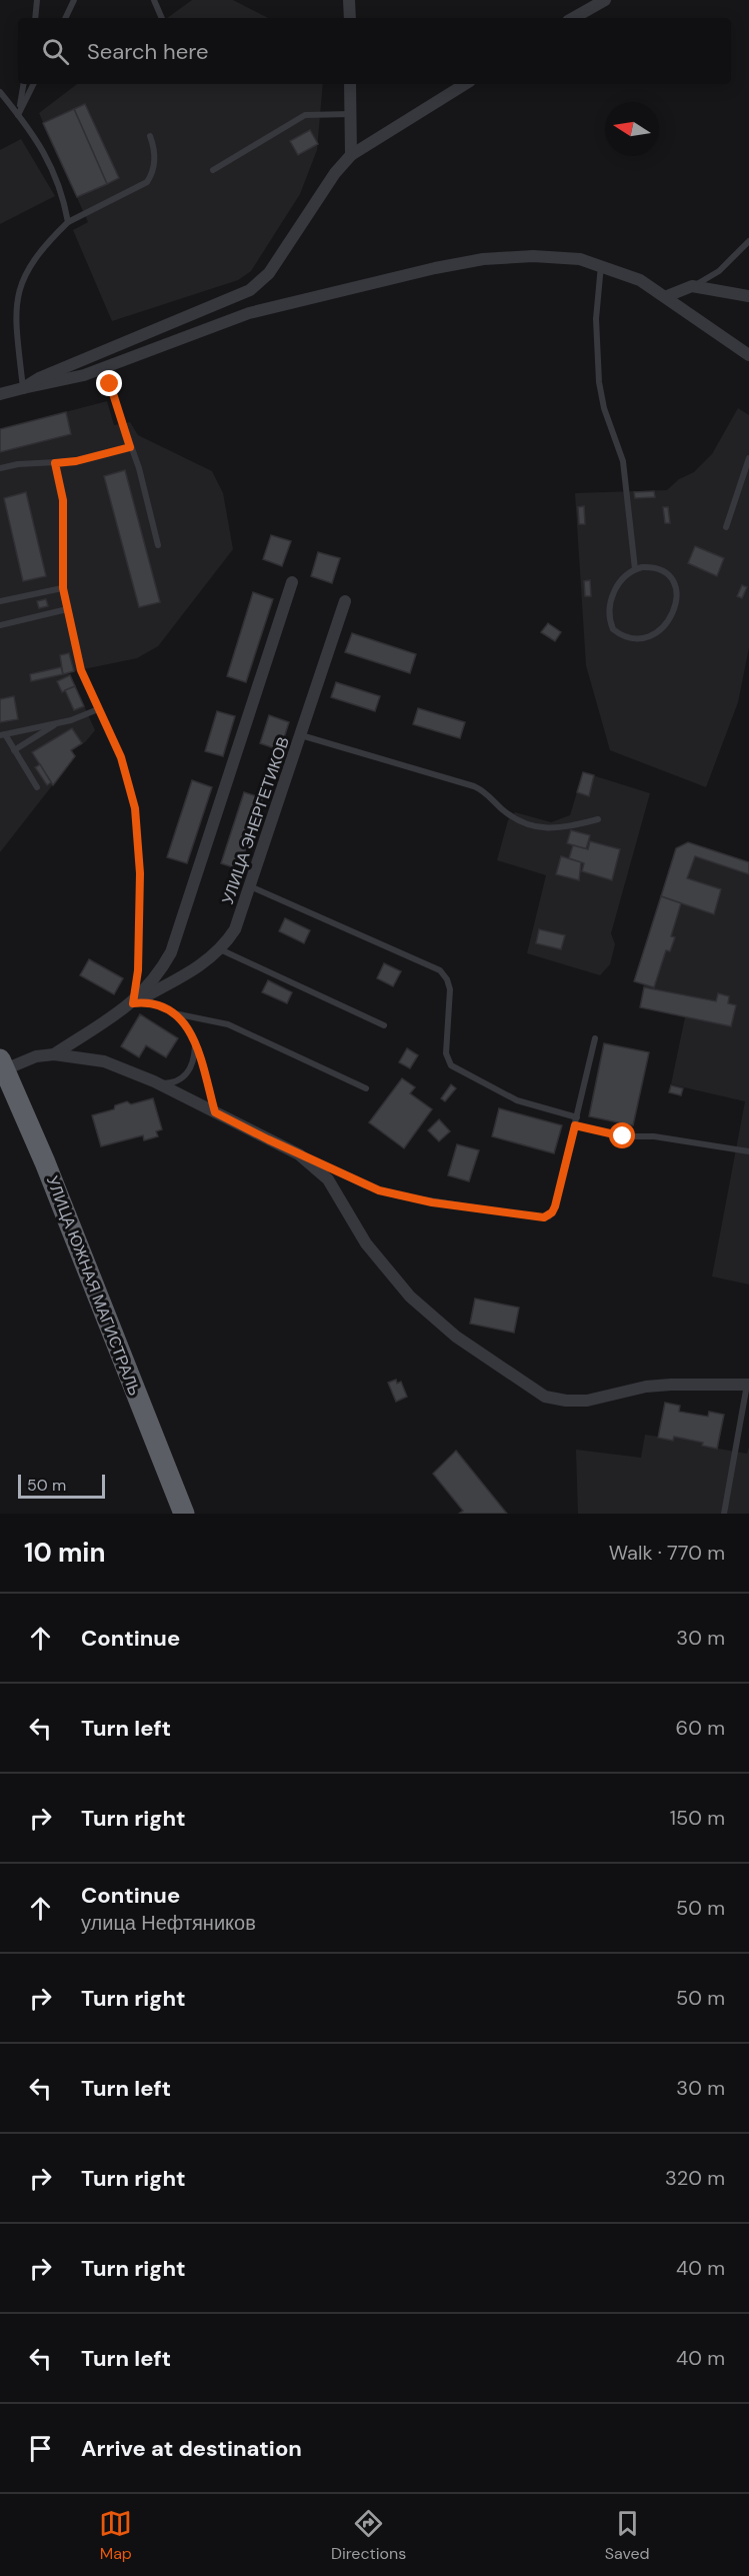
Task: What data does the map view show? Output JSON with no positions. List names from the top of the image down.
{
  "streets": {
    "highway": ["УЛИЦА ЮЖНАЯ МАГИСТРАЛЬ"],
    "street": ["УЛИЦА ЭНЕРГЕТИКОВ"]
  },
  "scale_bar": "50 m",
  "north": "left",
  "page": {
    "search": "Search here",
    "scale": "50 m",
    "heading": ["10 min", "Walk · 770 m"],
    "list": [
      ["Continue", "30 m"],
      ["Turn left", "60 m"],
      ["Turn right", "150 m"],
      ["Continue", "улица Нефтяников", "50 m"],
      ["Turn right", "50 m"],
      ["Turn left", "30 m"],
      ["Turn right", "320 m"],
      ["Turn right", "40 m"],
      ["Turn left", "40 m"],
      "Arrive at destination"
    ],
    "nav": ["Map", "Directions", "Saved"]
  }
}
